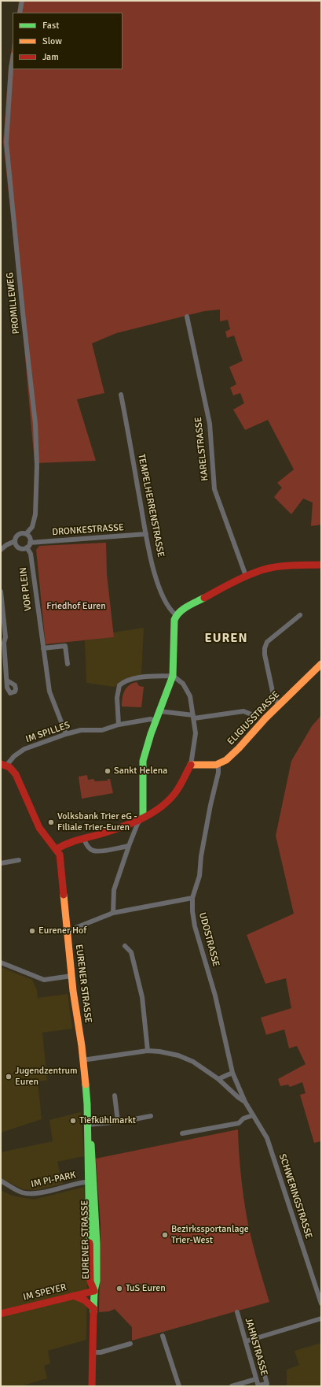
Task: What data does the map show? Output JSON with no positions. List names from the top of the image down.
{
  "streets": {
    "street": [
      "PROMILLEWEG",
      "KARELSTRASSE",
      "TEMPELHERRENSTRASSE",
      "DRONKESTRASSE",
      "VOR PLEIN",
      "ELIGIUSSTRASSE",
      "IM SPILLES",
      "UDOSTRASSE",
      "EURENER STRASSE",
      "IM PI-PARK",
      "SCHWERINGSTRASSE",
      "IM SPEYER",
      "JAHNSTRASSE"
    ]
  },
  "crossings": [
    ["PROMILLEWEG", "DRONKESTRASSE"],
    ["PROMILLEWEG", "VOR PLEIN"],
    ["TEMPELHERRENSTRASSE", "DRONKESTRASSE"],
    ["DRONKESTRASSE", "VOR PLEIN"],
    ["VOR PLEIN", "IM SPILLES"],
    ["ELIGIUSSTRASSE", "UDOSTRASSE"],
    ["IM SPILLES", "EURENER STRASSE"],
    ["UDOSTRASSE", "SCHWERINGSTRASSE"],
    ["EURENER STRASSE", "IM PI-PARK"],
    ["EURENER STRASSE", "IM SPEYER"]
  ],
  "districts": ["EUREN"],
  "parks": ["Friedhof Euren"],
  "places": [
    "Sankt Helena",
    "Volksbank Trier eG - Filiale Trier-Euren",
    "Eurener Hof",
    "Jugendzentrum Euren",
    "Tiefkühlmarkt",
    "Bezirkssportanlage Trier-West",
    "TuS Euren"
  ],
  "legend": ["Fast", "Slow", "Jam"]
}
